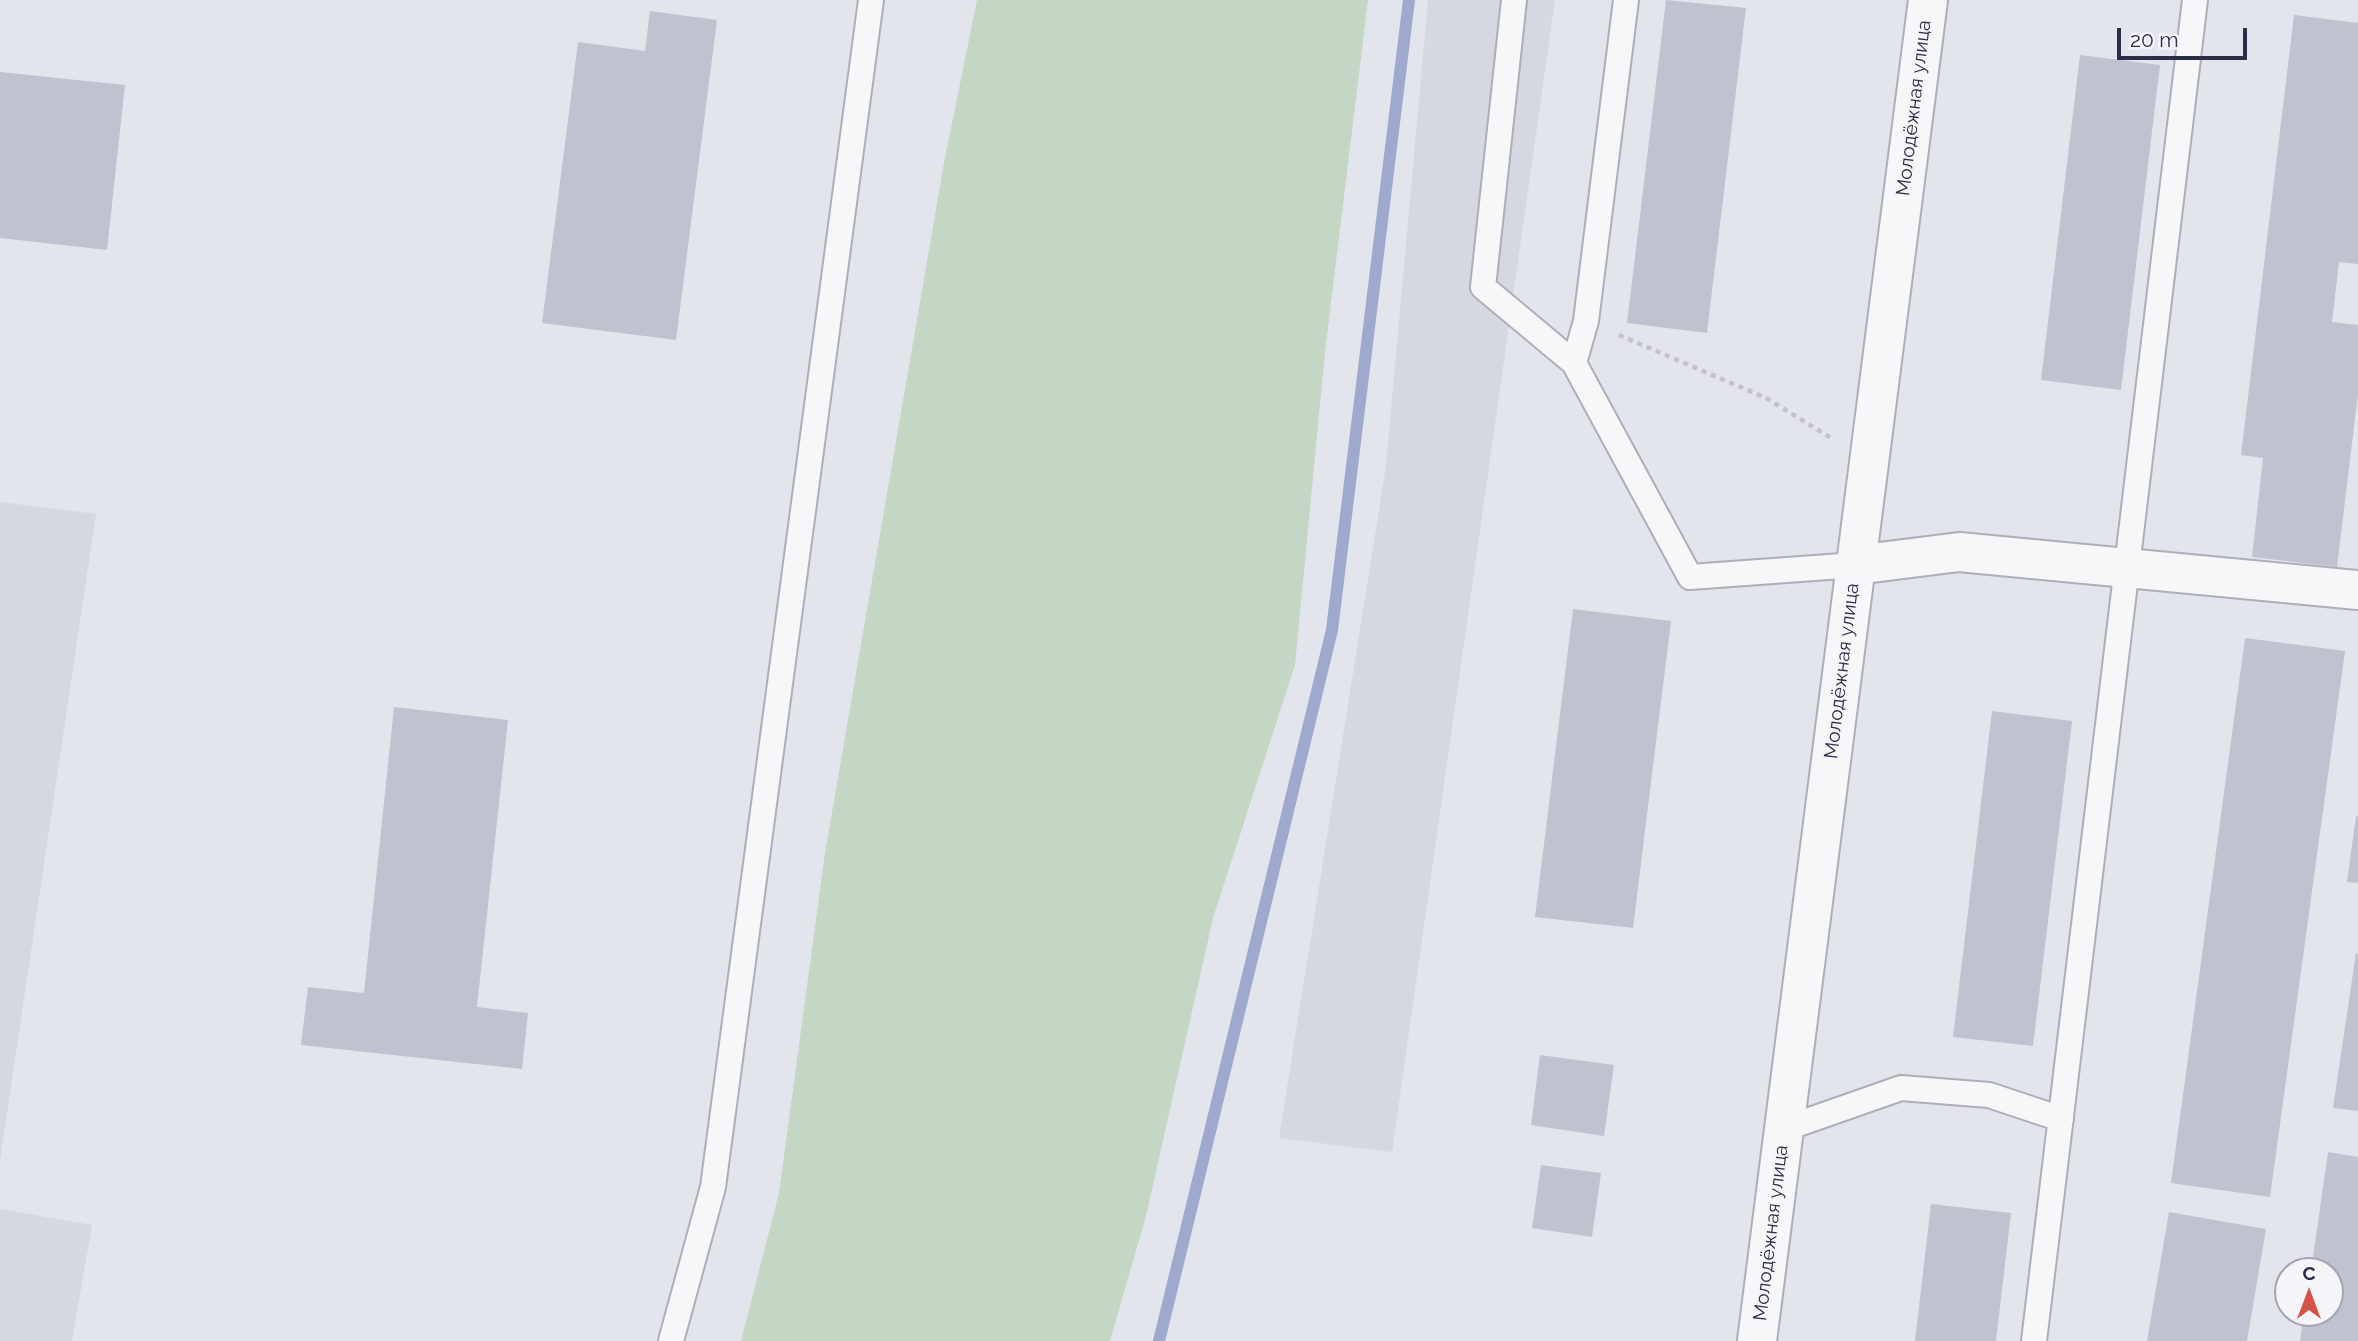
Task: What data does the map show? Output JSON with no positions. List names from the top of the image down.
{
  "streets": {
    "street": ["Молодёжная улица"]
  },
  "scale_bar": "20 m",
  "north": "top"
}
